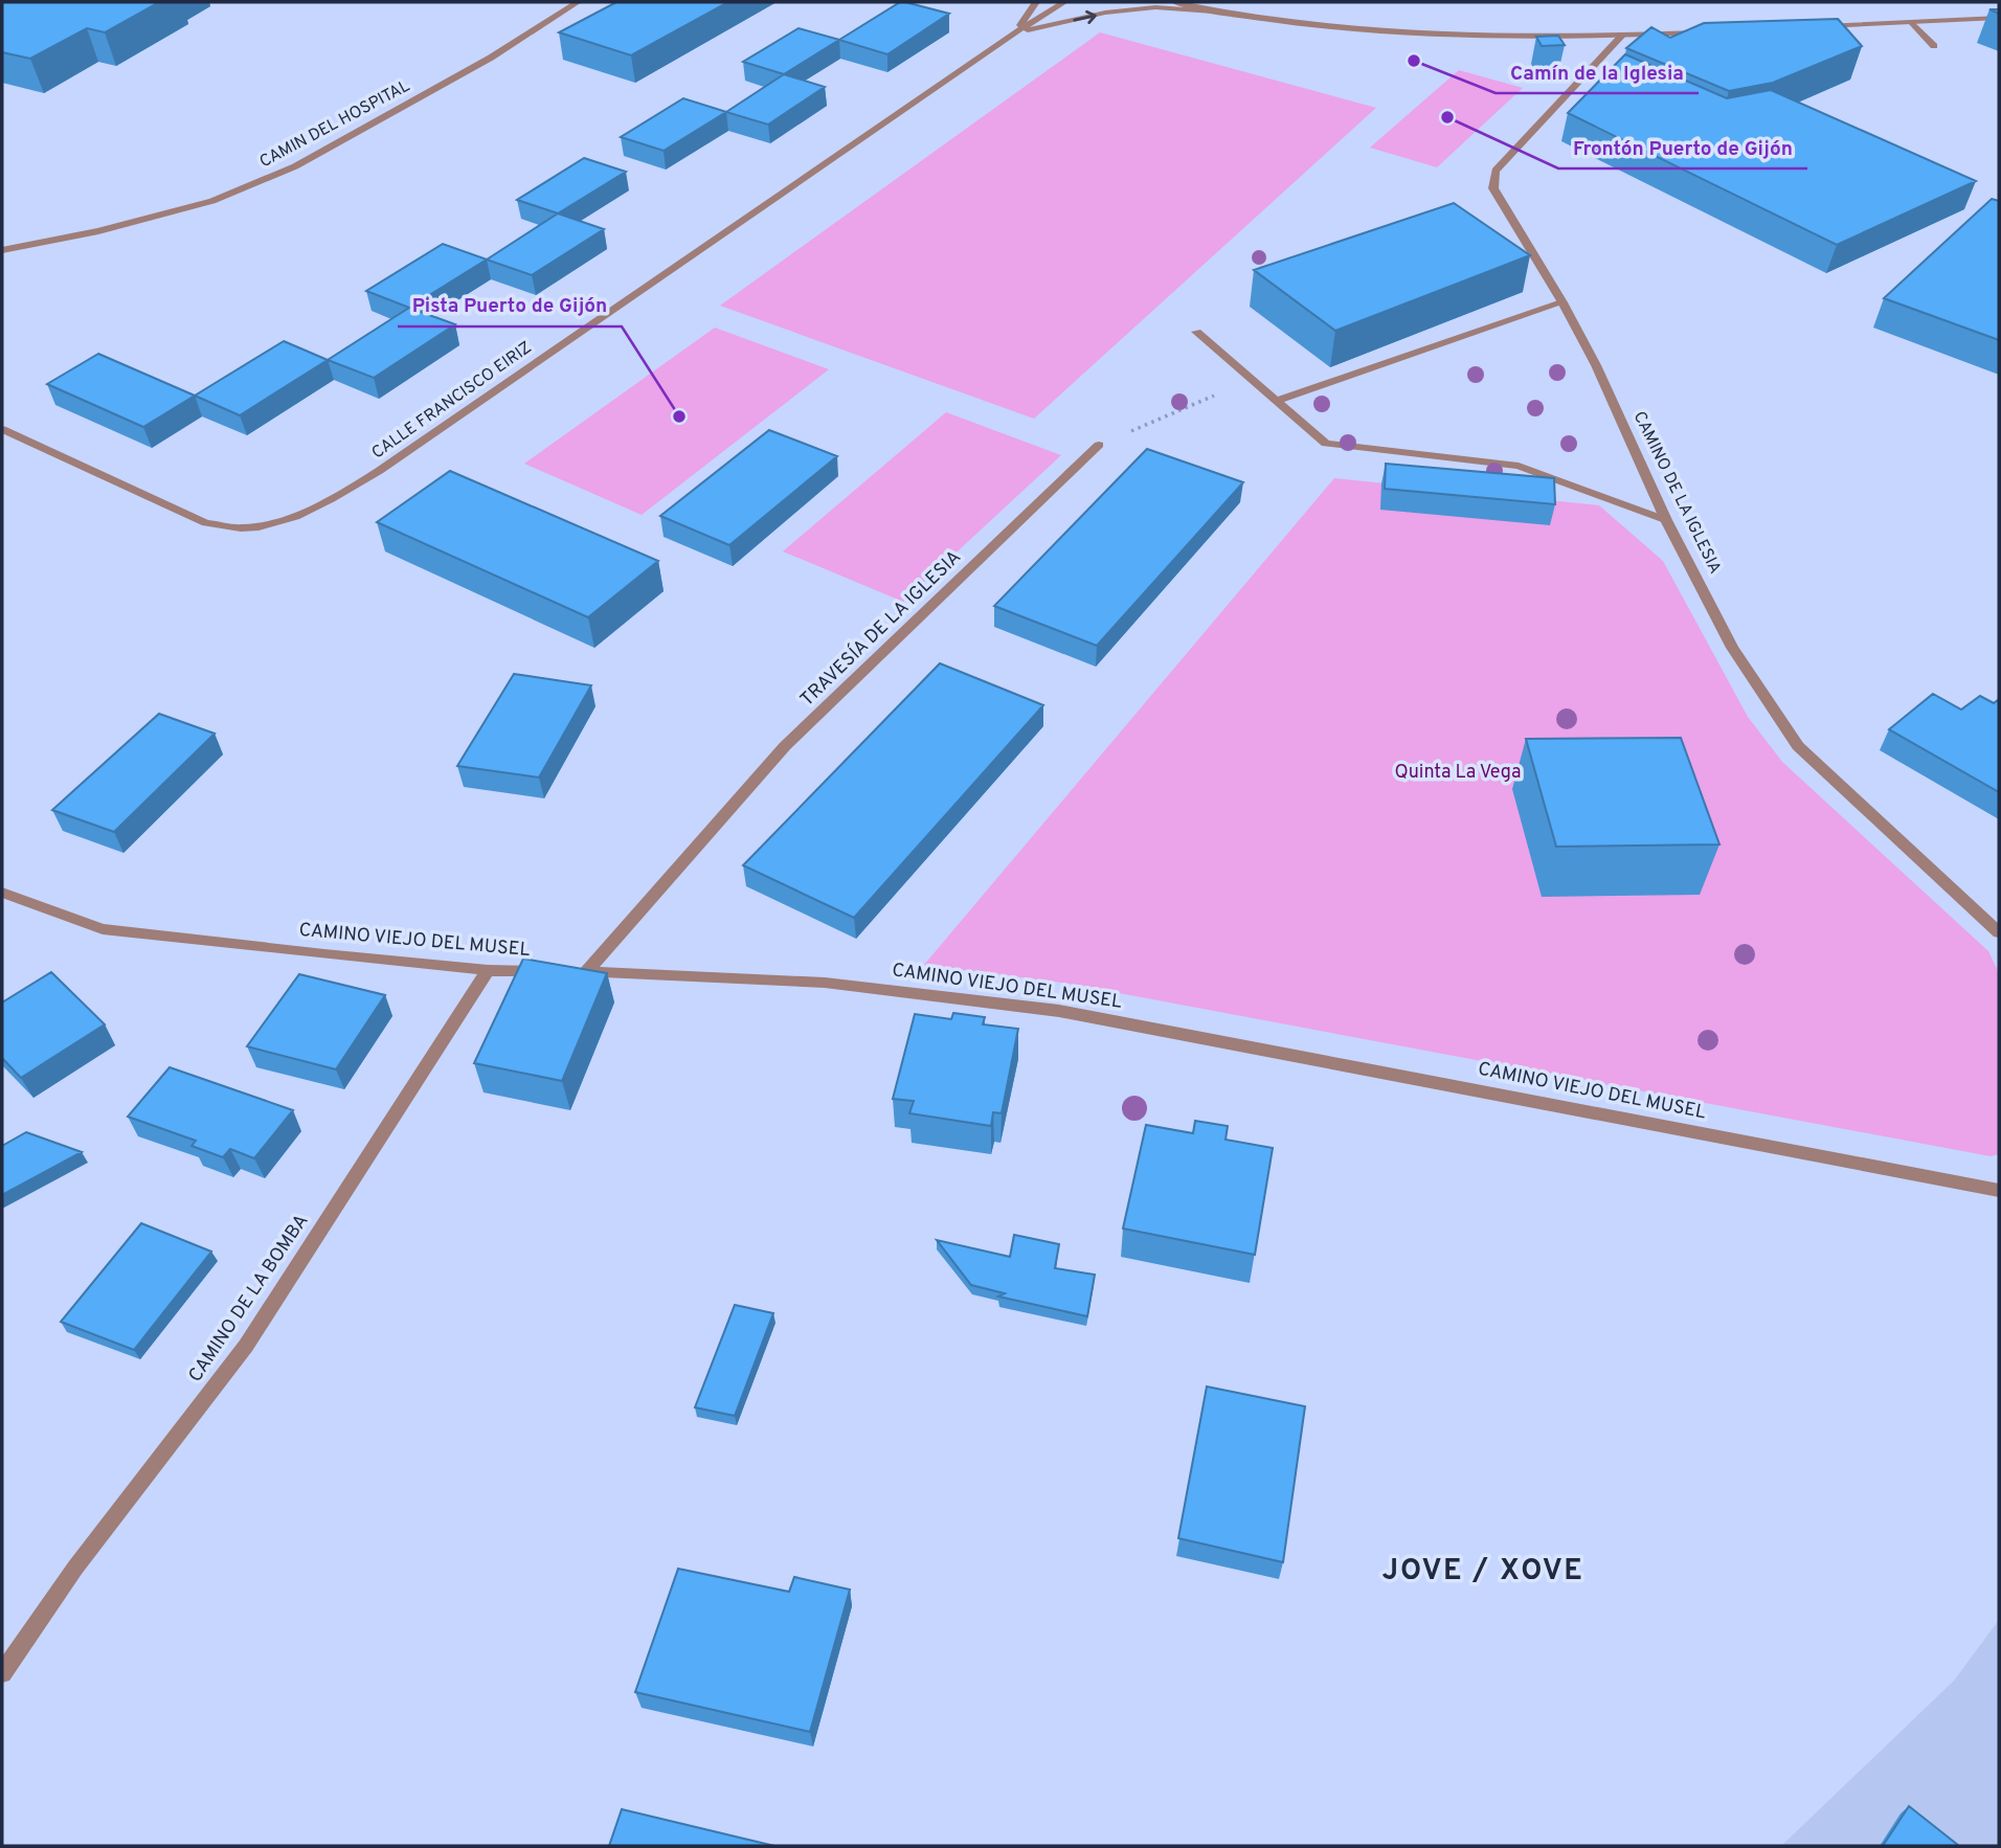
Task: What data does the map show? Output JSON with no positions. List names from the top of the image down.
{
  "streets": {
    "street": [
      "CAMIN DEL HOSPITAL",
      "CALLE FRANCISCO EIRIZ",
      "CAMINO DE LA IGLESIA",
      "TRAVESÍA DE LA IGLESIA",
      "CAMINO VIEJO DEL MUSEL",
      "CAMINO DE LA BOMBA"
    ]
  },
  "crossings": [
    ["TRAVESÍA DE LA IGLESIA", "CAMINO VIEJO DEL MUSEL"],
    ["CAMINO VIEJO DEL MUSEL", "CAMINO DE LA BOMBA"]
  ],
  "districts": ["JOVE / XOVE"],
  "parks": ["Quinta La Vega"],
  "places": ["Camín de la Iglesia", "Frontón Puerto de Gijón", "Pista Puerto de Gijón"]
}
